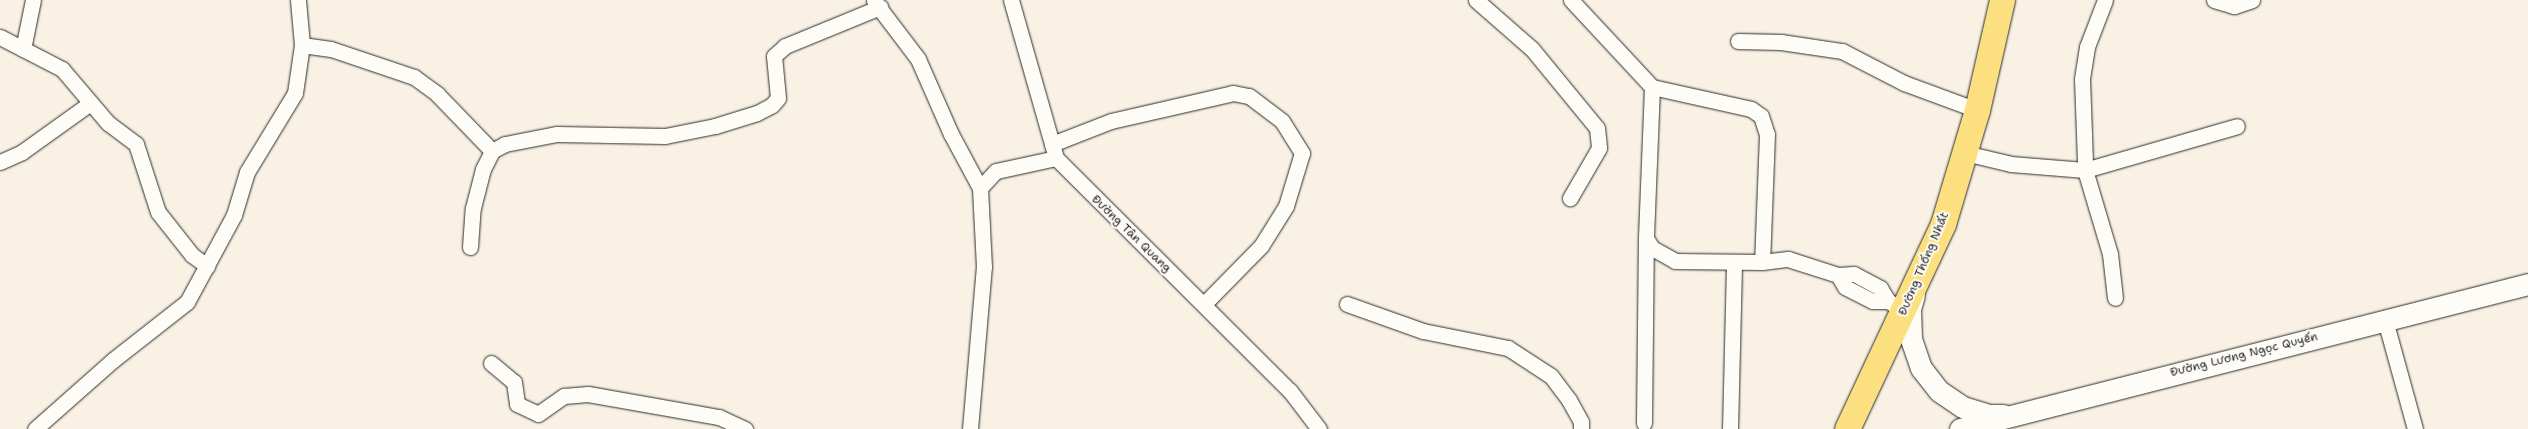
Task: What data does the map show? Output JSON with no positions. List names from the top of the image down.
{
  "streets": {
    "highway": ["Đường Thống Nhất"],
    "main road": ["Đường Lương Ngọc Quyến"],
    "street": ["Đường Tân Quang"]
  }
}
